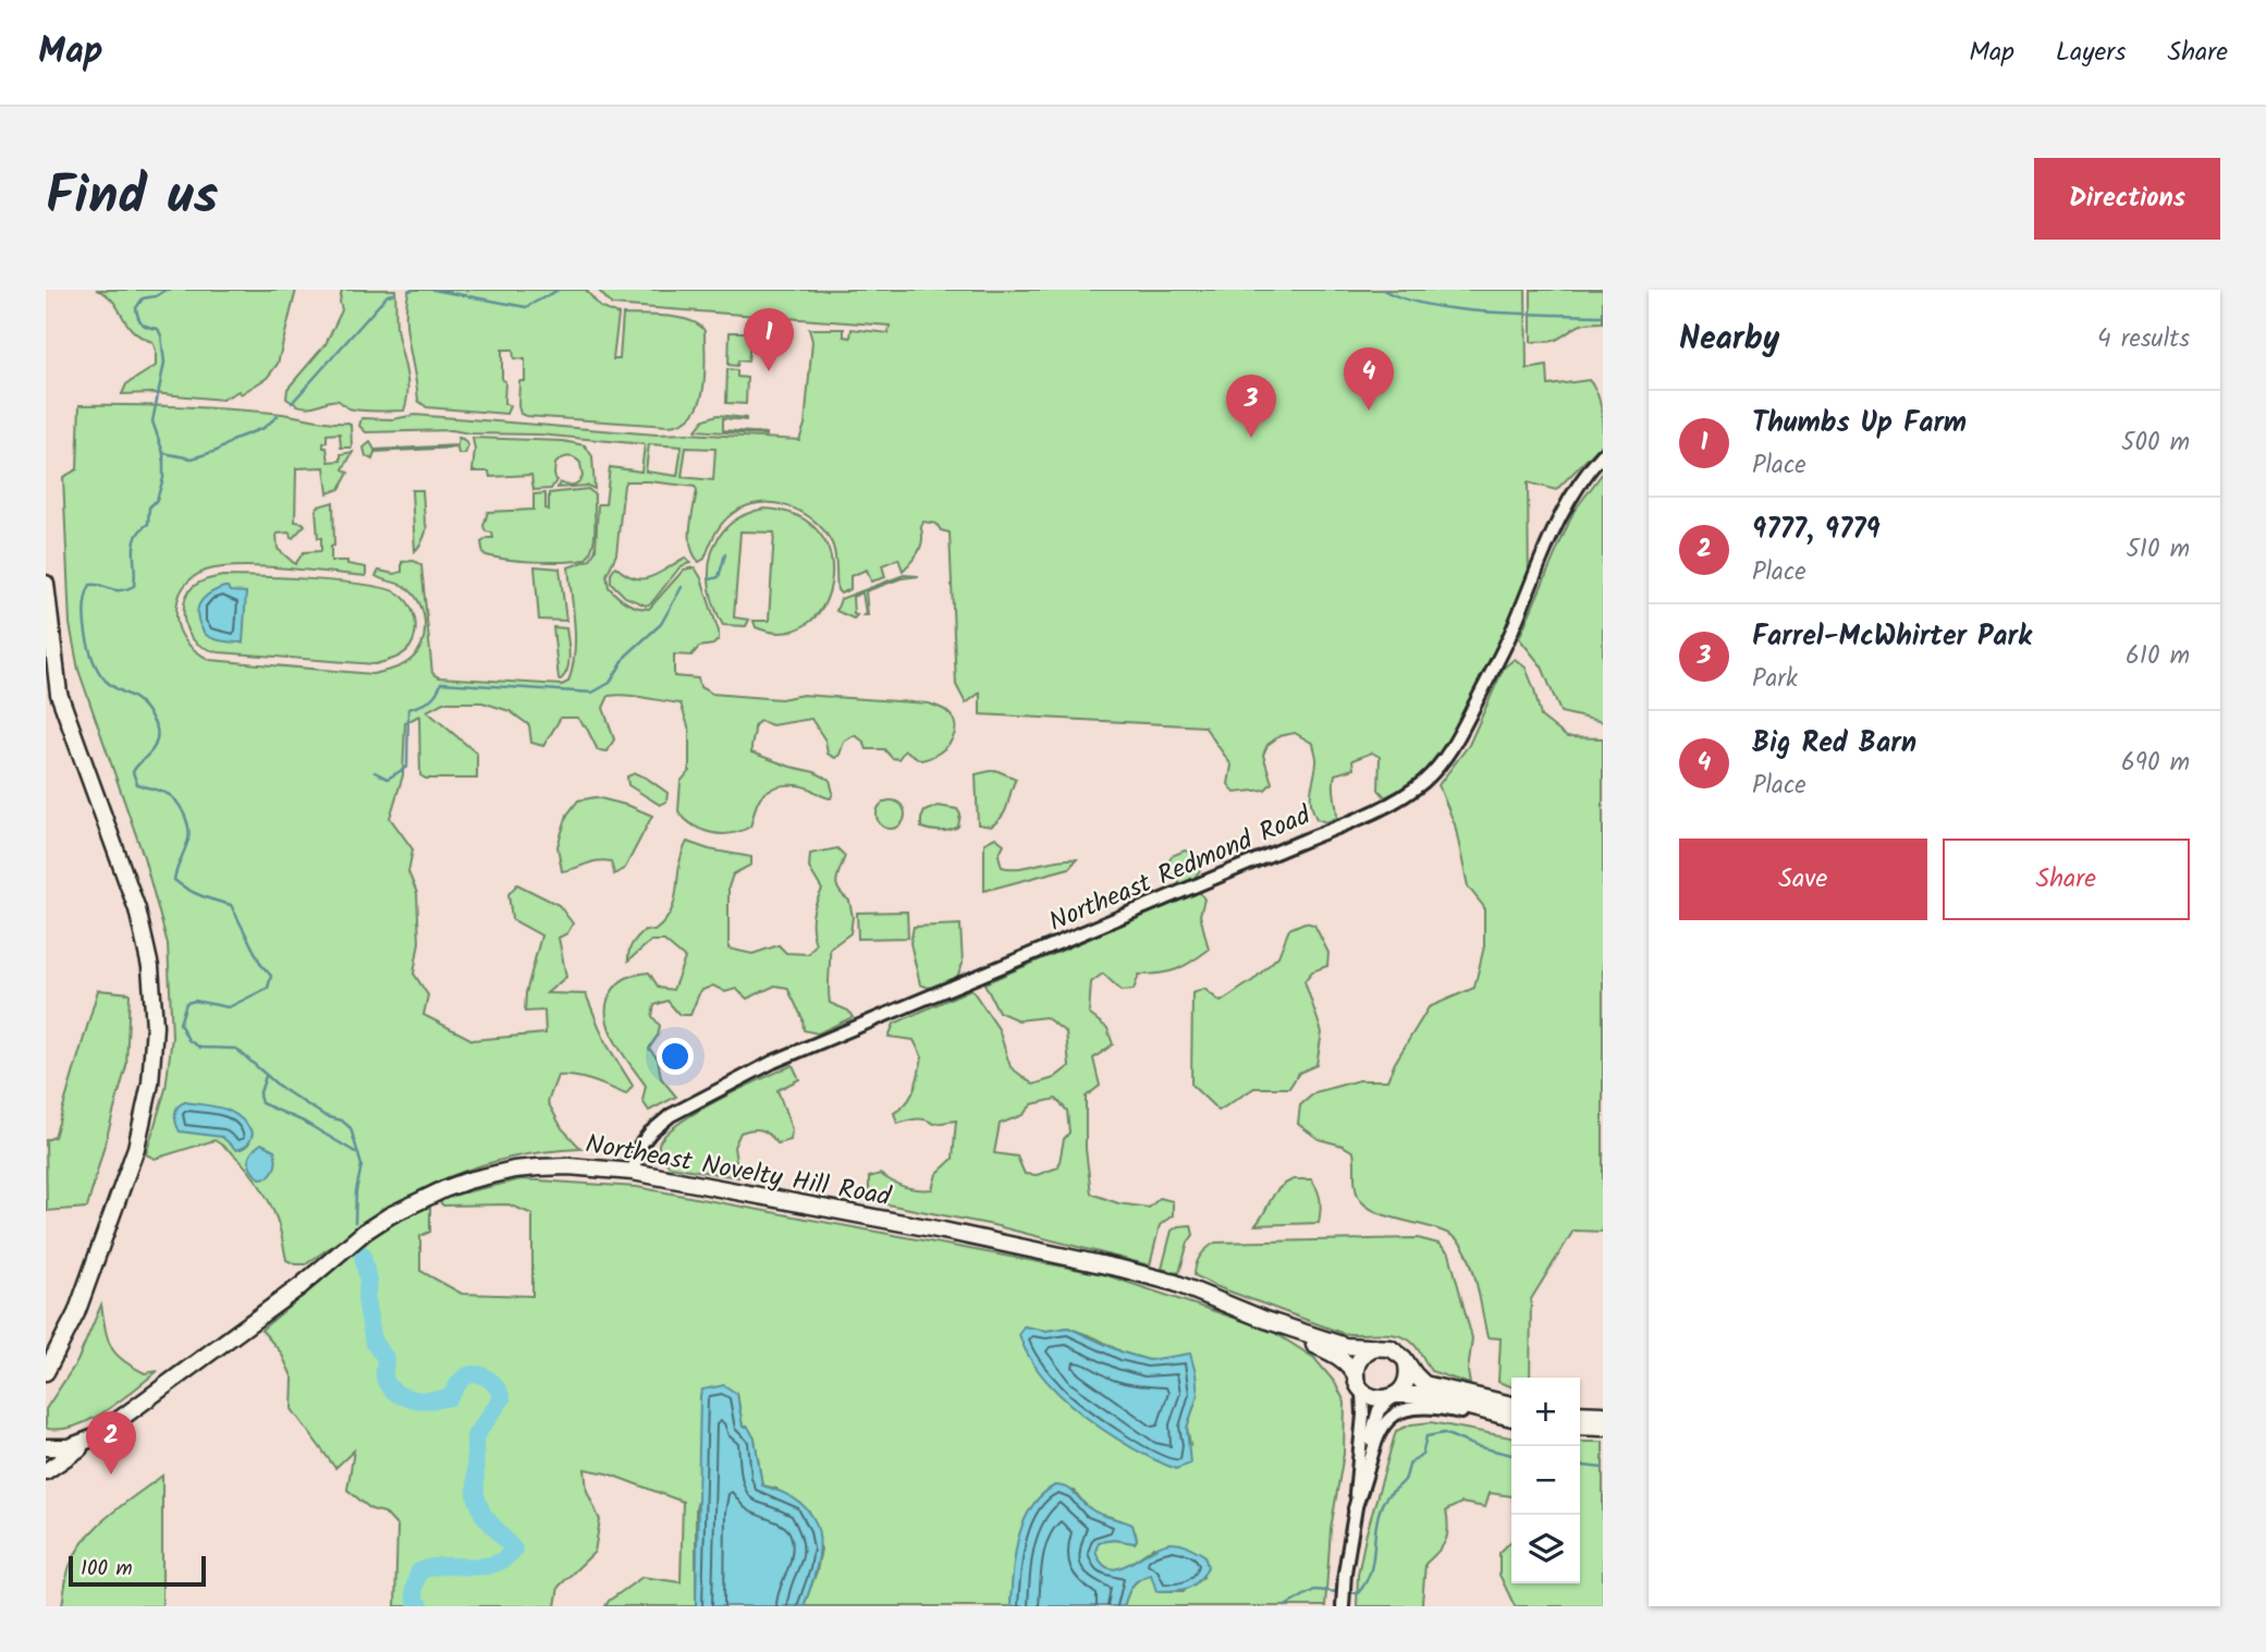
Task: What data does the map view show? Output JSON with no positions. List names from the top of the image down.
{
  "streets": {
    "main road": ["Northeast Novelty Hill Road"],
    "street": ["Northeast Redmond Road"]
  },
  "crossings": [
    ["Northeast Redmond Road", "Northeast Novelty Hill Road"]
  ],
  "scale_bar": "100 m",
  "page": {
    "header": "Map",
    "nav": ["Map", "Layers", "Share"],
    "title": "Find us",
    "buttons": [
      "Directions",
      ["Save", "Share"]
    ],
    "heading": ["Nearby", "4 results"],
    "pins": [
      "1",
      "4",
      "3",
      "2"
    ],
    "list": [
      {
        "mark": "1",
        "name": "Thumbs Up Farm",
        "note": "Place",
        "value": "500 m"
      },
      {
        "mark": "2",
        "name": "9777, 9779",
        "note": "Place",
        "value": "510 m"
      },
      {
        "mark": "3",
        "name": "Farrel-McWhirter Park",
        "note": "Park",
        "value": "610 m"
      },
      {
        "mark": "4",
        "name": "Big Red Barn",
        "note": "Place",
        "value": "690 m"
      }
    ],
    "map_buttons": ["+", "−"],
    "scale": "100 m"
  }
}
